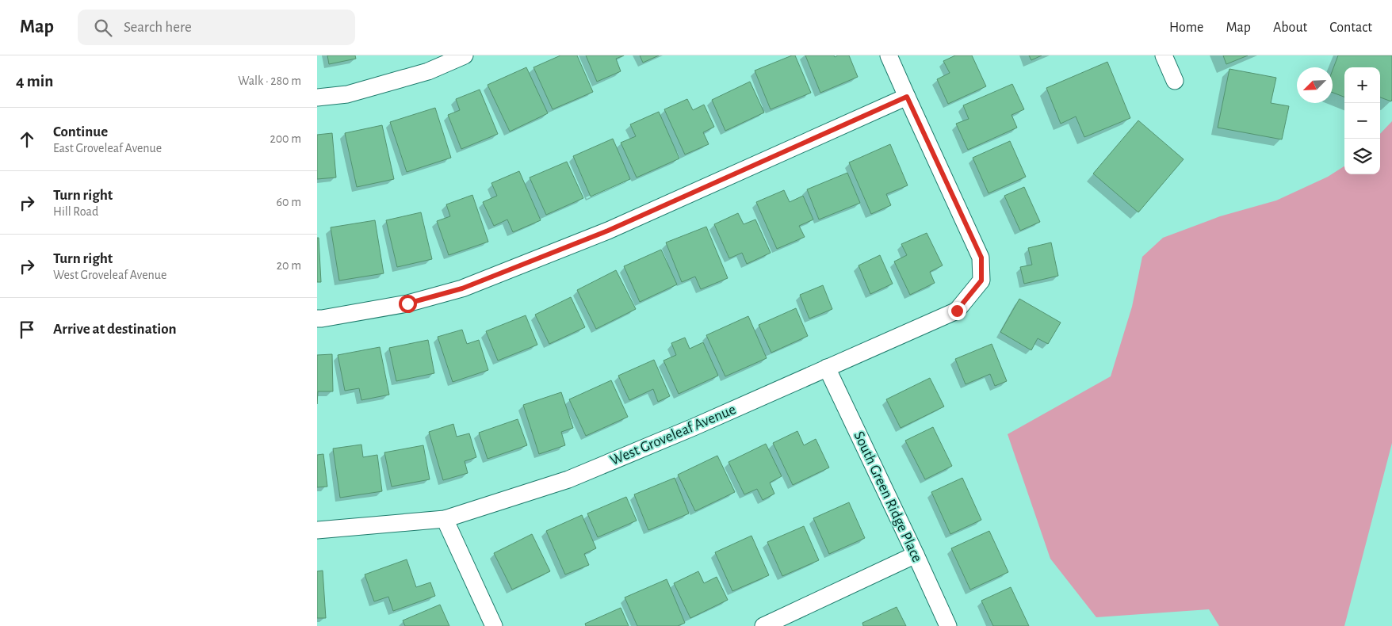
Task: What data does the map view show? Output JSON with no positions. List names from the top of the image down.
{
  "streets": {
    "street": ["West Groveleaf Avenue", "South Green Ridge Place"]
  },
  "crossings": [
    ["West Groveleaf Avenue", "South Green Ridge Place"]
  ],
  "north": "bottom left",
  "page": {
    "header": "Map",
    "search": "Search here",
    "nav": [
      "Home",
      "Map",
      "About",
      "Contact"
    ],
    "heading": ["4 min", "Walk · 280 m"],
    "map_buttons": ["+", "−"],
    "list": [
      ["Continue", "East Groveleaf Avenue", "200 m"],
      ["Turn right", "Hill Road", "60 m"],
      ["Turn right", "West Groveleaf Avenue", "20 m"],
      "Arrive at destination"
    ]
  }
}
